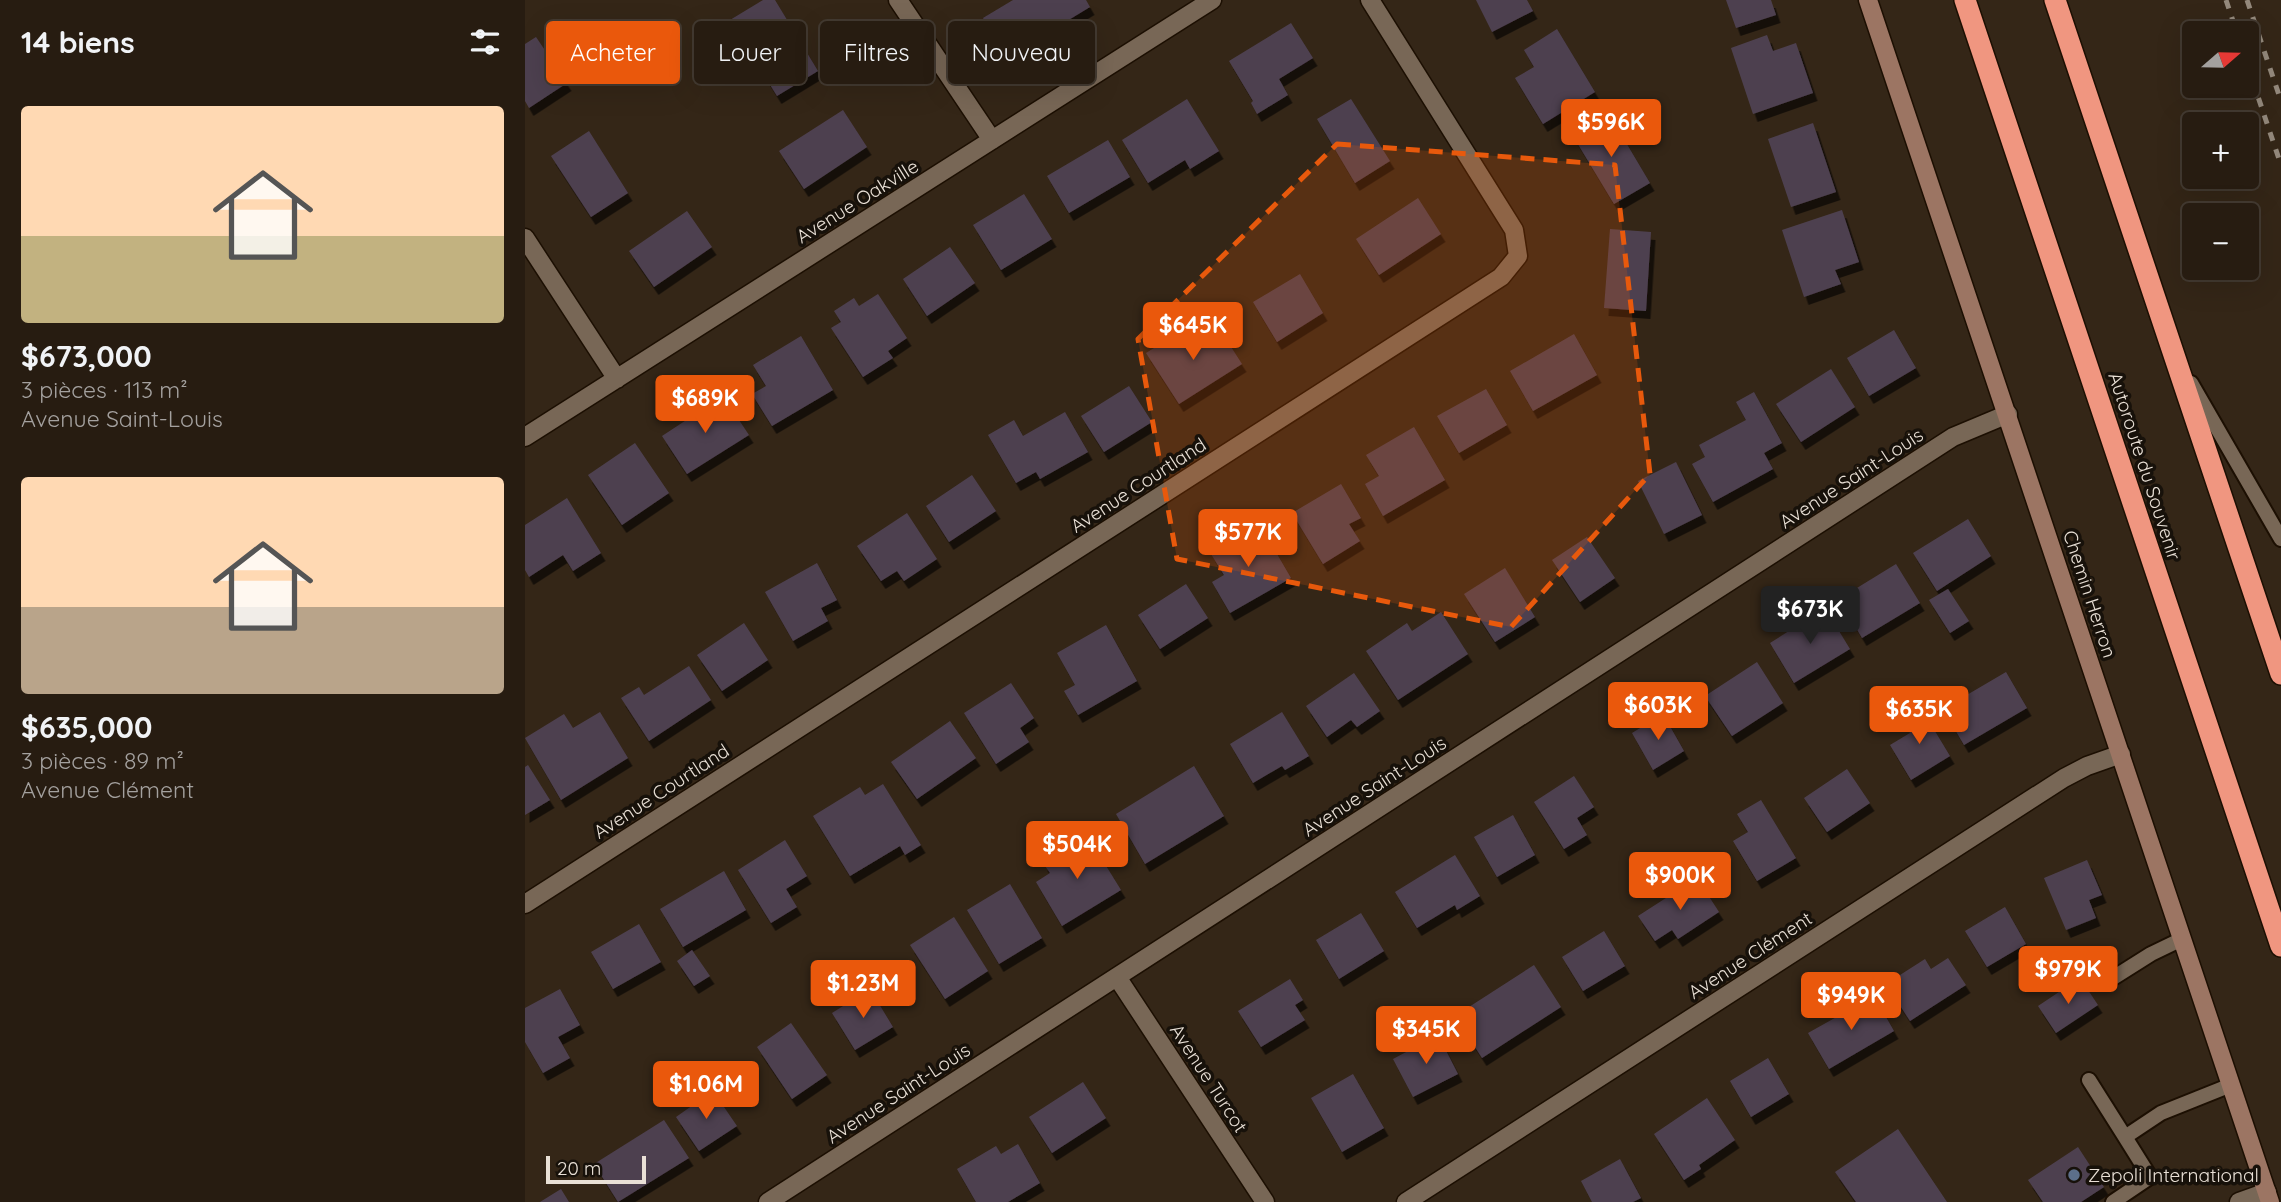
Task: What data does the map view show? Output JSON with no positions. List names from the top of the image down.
{
  "streets": {
    "highway": ["Autoroute du Souvenir"],
    "main road": ["Chemin Herron"],
    "street": [
      "Avenue Oakville",
      "Avenue Saint-Louis",
      "Avenue Courtland",
      "Avenue Clément",
      "Avenue Turcot"
    ]
  },
  "crossings": [
    ["Avenue Saint-Louis", "Chemin Herron"],
    ["Avenue Saint-Louis", "Avenue Turcot"],
    ["Chemin Herron", "Avenue Clément"]
  ],
  "places": ["Zepoli International"],
  "scale_bar": "20 m",
  "north": "right",
  "page": {
    "heading": "14 biens",
    "map_buttons": ["+", "−"],
    "chip": [
      "Acheter",
      "Louer",
      "Filtres",
      "Nouveau"
    ],
    "list": [
      {
        "name": "$673,000",
        "note": "3 pièces · 113 m² · Avenue Saint-Louis"
      },
      {
        "name": "$635,000",
        "note": "3 pièces · 89 m² · Avenue Clément"
      }
    ],
    "price": [
      "$596K",
      "$645K",
      "$689K",
      "$577K",
      "$673K",
      "$603K",
      "$635K",
      "$504K",
      "$900K",
      "$979K",
      "$1.23M",
      "$949K",
      "$345K",
      "$1.06M"
    ],
    "scale": "20 m"
  }
}
